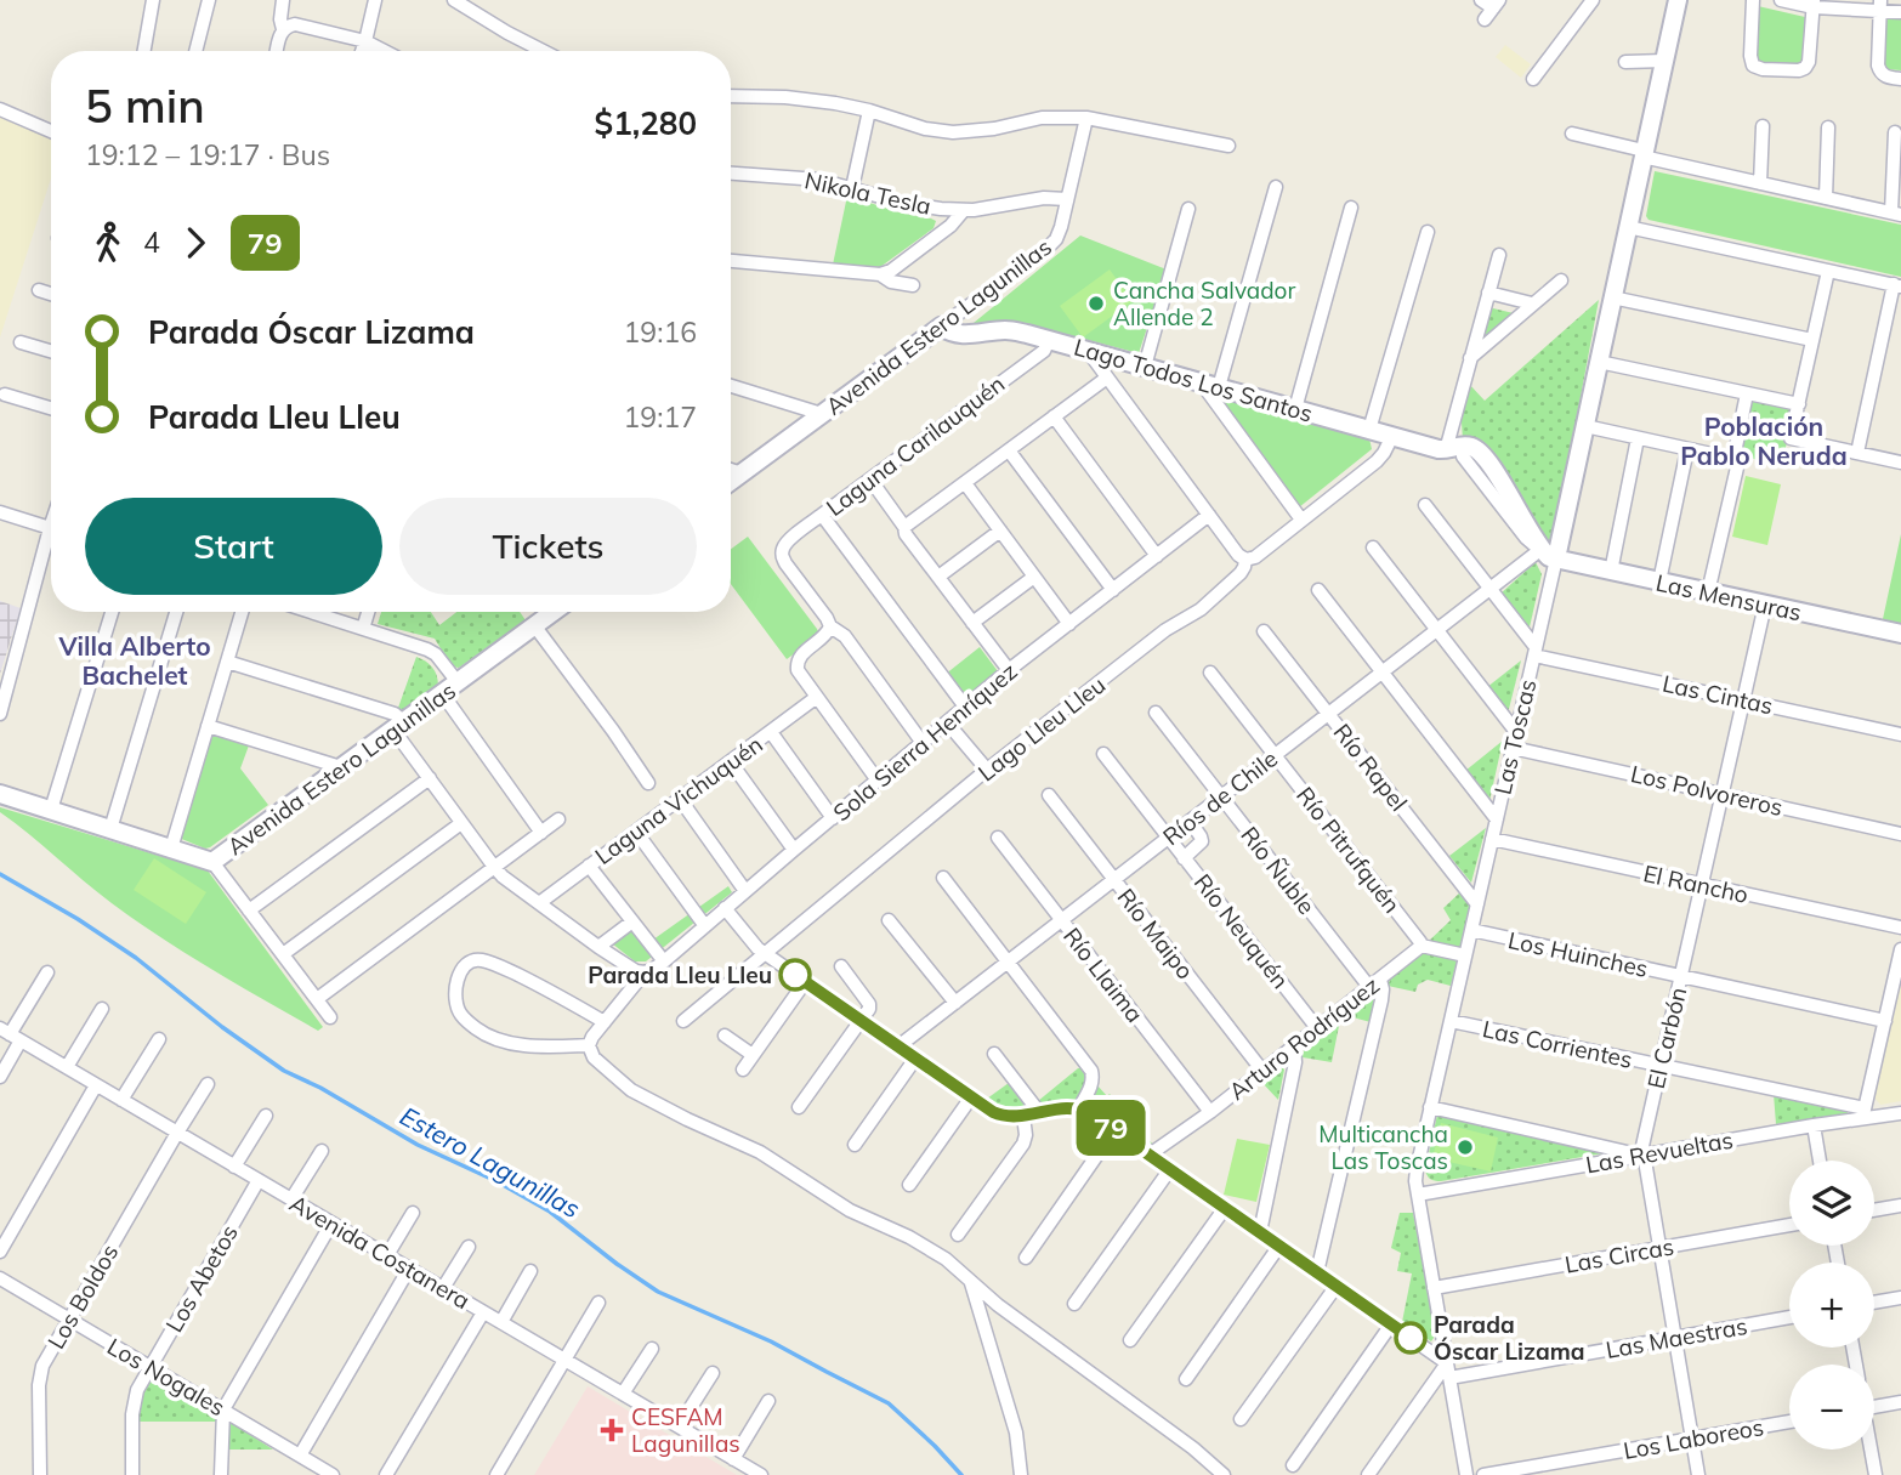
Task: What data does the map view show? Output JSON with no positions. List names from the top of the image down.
{
  "streets": {
    "street": [
      "Nikola Tesla",
      "Avenida Estero Lagunillas",
      "Lago Todos Los Santos",
      "Laguna Carilauquén",
      "Las Mensuras",
      "Las Cintas",
      "Lago Lleu Lleu",
      "Las Toscas",
      "Sola Sierra Henríquez",
      "Río Rapel",
      "Los Polvoreros",
      "Ríos de Chile",
      "Laguna Vichuquén",
      "Río Pitrufquén",
      "Río Ñuble",
      "El Rancho",
      "Río Neuquén",
      "Río Maipo",
      "Los Huinches",
      "Río Llaima",
      "Arturo Rodríguez",
      "El Carbón",
      "Las Corrientes",
      "Las Revueltas",
      "Avenida Costanera",
      "Las Circas",
      "Los Abetos",
      "Los Boldos",
      "Las Maestras",
      "Los Nogales",
      "Los Laboreos"
    ]
  },
  "crossings": [
    ["Nikola Tesla", "Avenida Estero Lagunillas"],
    ["Avenida Estero Lagunillas", "Lago Todos Los Santos"],
    ["Lago Todos Los Santos", "Laguna Carilauquén"],
    ["Lago Todos Los Santos", "Las Mensuras"],
    ["Lago Todos Los Santos", "Lago Lleu Lleu"],
    ["Lago Todos Los Santos", "Ríos de Chile"],
    ["Las Mensuras", "Las Toscas"],
    ["Las Mensuras", "Ríos de Chile"],
    ["Las Mensuras", "El Carbón"],
    ["Las Cintas", "Las Toscas"],
    ["Las Cintas", "El Carbón"],
    ["Las Toscas", "Río Rapel"],
    ["Las Toscas", "Los Polvoreros"],
    ["Las Toscas", "El Rancho"],
    ["Las Toscas", "Los Huinches"],
    ["Las Toscas", "Las Corrientes"],
    ["Las Toscas", "Las Revueltas"],
    ["Las Toscas", "Las Circas"],
    ["Las Toscas", "Las Maestras"],
    ["Río Rapel", "Ríos de Chile"],
    ["Los Polvoreros", "El Carbón"],
    ["Ríos de Chile", "Río Pitrufquén"],
    ["Ríos de Chile", "Río Ñuble"],
    ["Ríos de Chile", "Río Neuquén"],
    ["Ríos de Chile", "Río Maipo"],
    ["Ríos de Chile", "Río Llaima"],
    ["Río Pitrufquén", "Arturo Rodríguez"],
    ["Río Ñuble", "Arturo Rodríguez"],
    ["El Rancho", "El Carbón"],
    ["Río Neuquén", "Arturo Rodríguez"],
    ["Río Maipo", "Arturo Rodríguez"],
    ["Los Huinches", "El Carbón"],
    ["Río Llaima", "Arturo Rodríguez"],
    ["El Carbón", "Las Corrientes"],
    ["El Carbón", "Las Revueltas"],
    ["El Carbón", "Las Circas"],
    ["El Carbón", "Las Maestras"],
    ["El Carbón", "Los Laboreos"],
    ["Las Corrientes", "Las Revueltas"],
    ["Avenida Costanera", "Los Abetos"],
    ["Avenida Costanera", "Los Boldos"],
    ["Los Abetos", "Los Nogales"],
    ["Los Boldos", "Los Nogales"]
  ],
  "districts": ["Población Pablo Neruda", "Villa Alberto Bachelet"],
  "water": ["Estero Lagunillas"],
  "places": {
    "other": [
      "Cancha Salvador Allende 2",
      "Parada Lleu Lleu",
      "Multicancha Las Toscas",
      "Parada Óscar Lizama"
    ],
    "health": ["CESFAM Lagunillas"]
  },
  "lines": ["bus line 79"],
  "page": {
    "on_map": "79",
    "heading": ["5 min", "19:12 – 19:17 · Bus", "$1,280"],
    "legs": ["4", "79"],
    "list": [
      {
        "name": "Parada Óscar Lizama",
        "value": "19:16"
      },
      {
        "name": "Parada Lleu Lleu",
        "value": "19:17"
      }
    ],
    "buttons": ["Start", "Tickets"],
    "map_buttons": ["+", "−"]
  }
}
